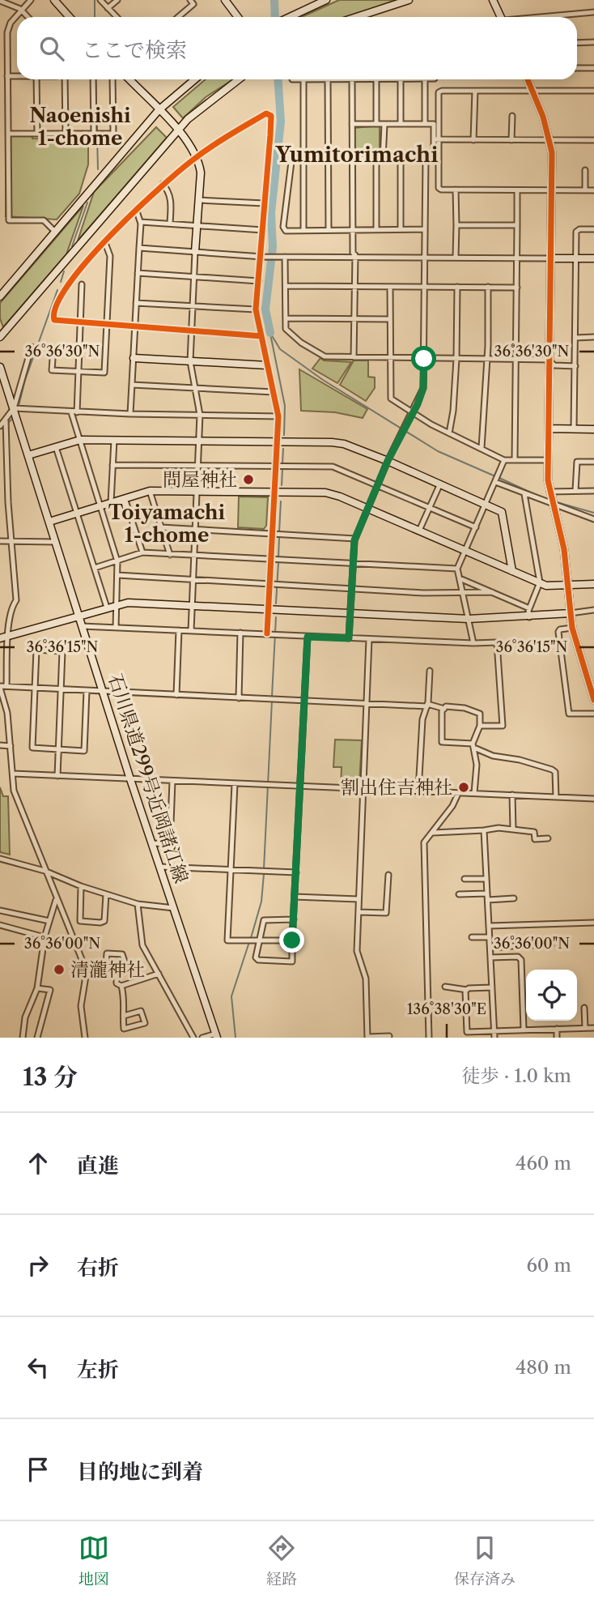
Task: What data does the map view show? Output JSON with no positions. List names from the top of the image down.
{
  "streets": {
    "street": ["石川県道299号近岡諸江線"]
  },
  "districts": ["Naoenishi 1-chome", "Yumitorimachi", "Toiyamachi 1-chome"],
  "places": ["問屋神社", "割出住吉神社", "清瀧神社"],
  "page": {
    "search": "ここで検索",
    "heading": ["13 分", "徒歩 · 1.0 km"],
    "list": [
      ["直進", "460 m"],
      ["右折", "60 m"],
      ["左折", "480 m"],
      "目的地に到着"
    ],
    "nav": ["地図", "経路", "保存済み"]
  },
  "coordinates": [
    "36°36'30\"N",
    "36°36'15\"N",
    "36°36'00\"N",
    "136°38'30\"E"
  ]
}
